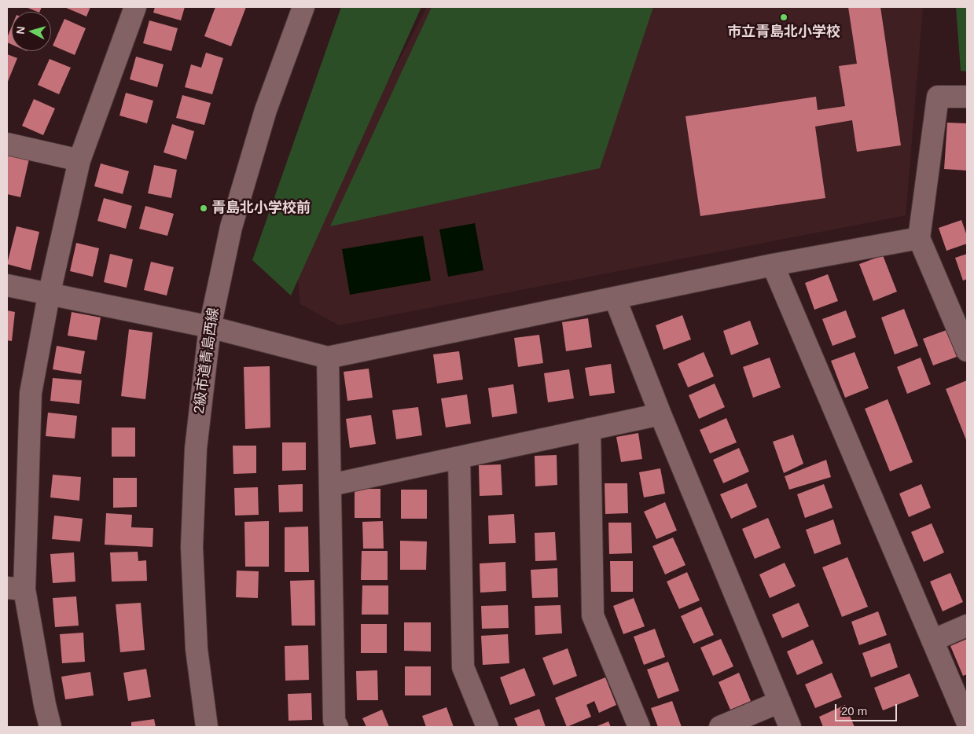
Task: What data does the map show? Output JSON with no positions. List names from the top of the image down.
{
  "streets": {
    "street": ["2級市道青島西線"]
  },
  "places": ["市立青島北小学校", "青島北小学校前"],
  "scale_bar": "20 m",
  "north": "left"
}
